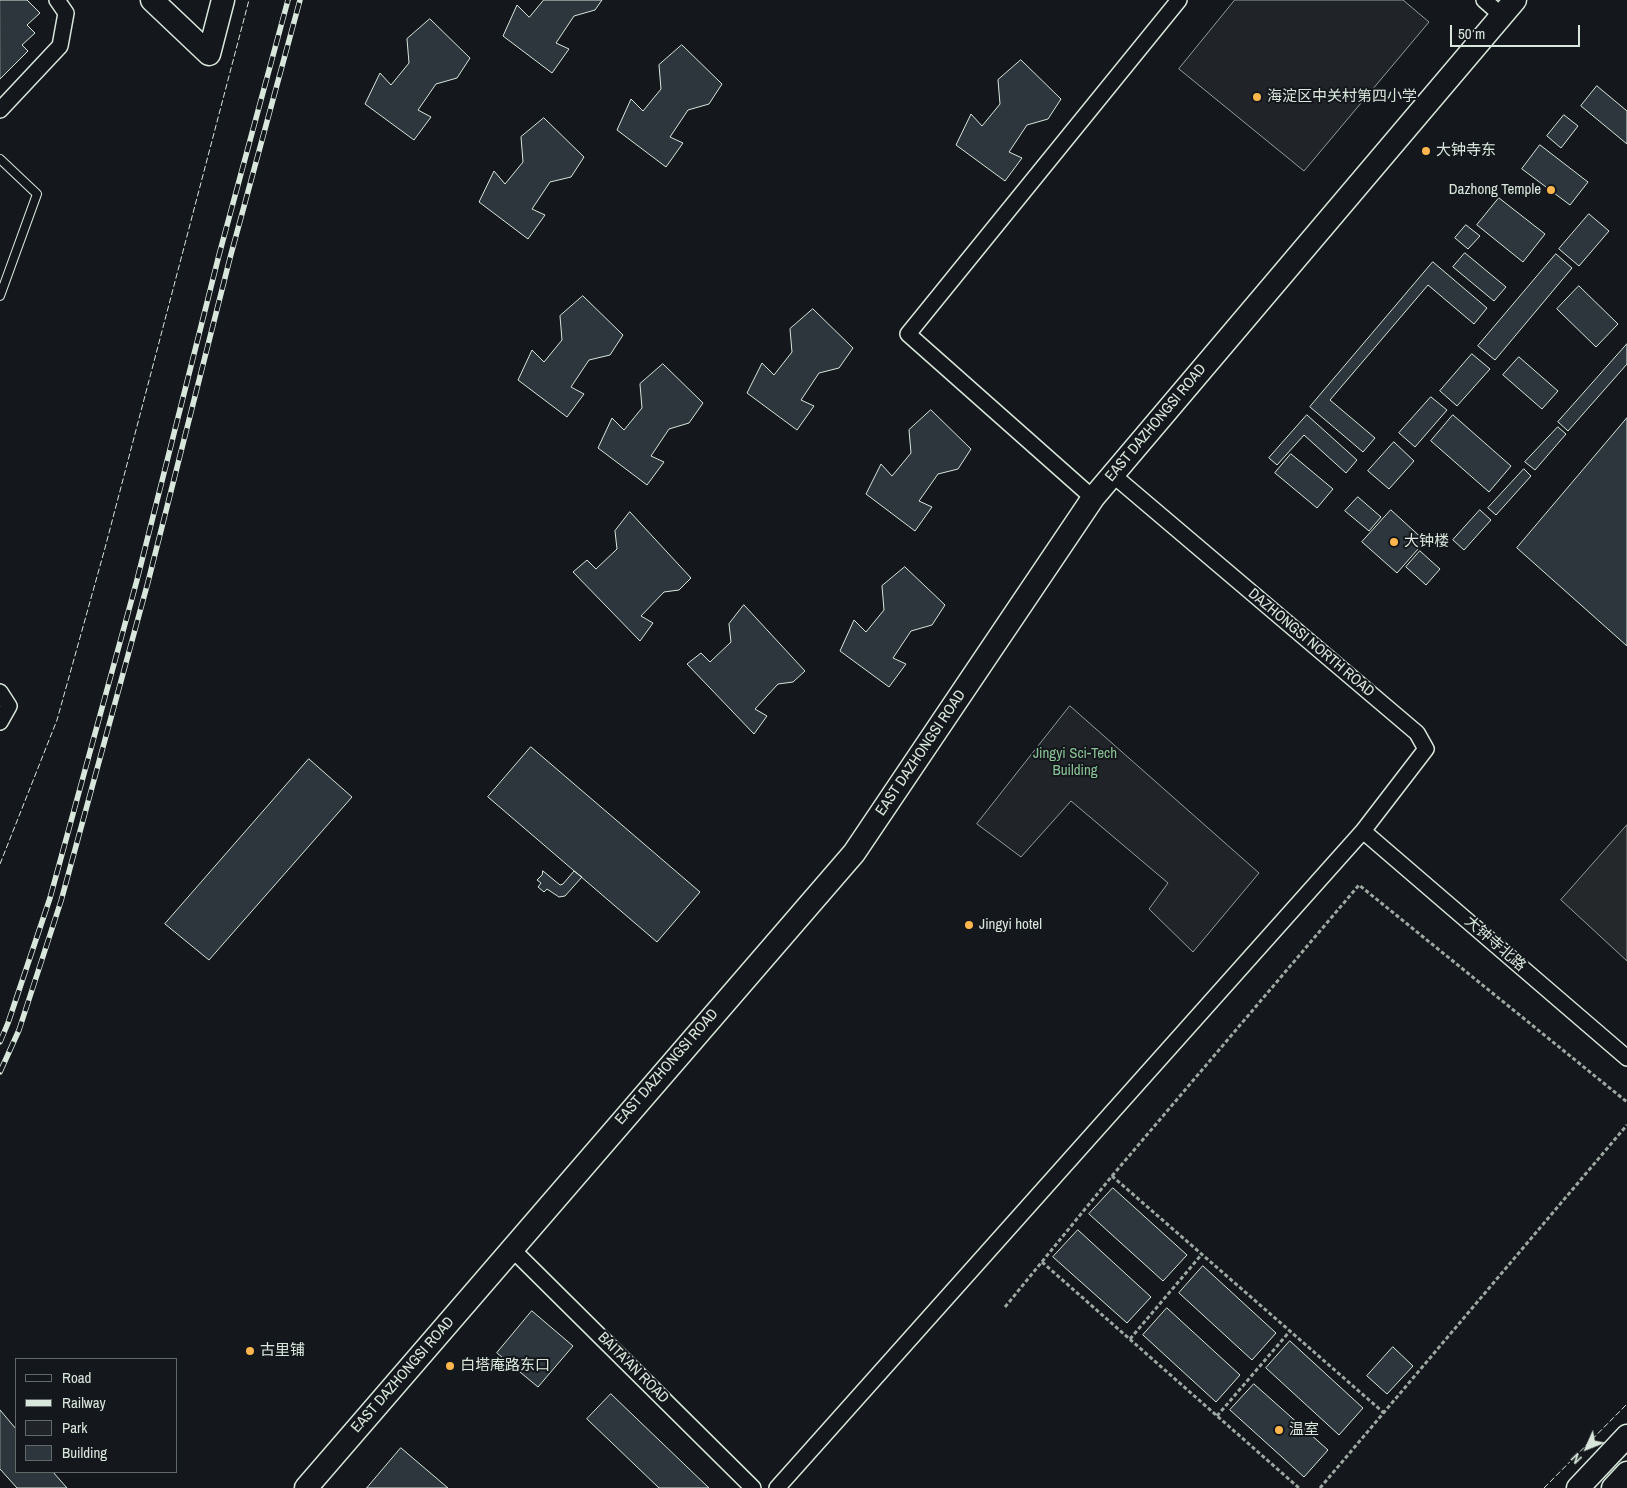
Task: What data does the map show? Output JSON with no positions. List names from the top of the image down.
{
  "streets": {
    "street": [
      "EAST DAZHONGSI ROAD",
      "DAZHONGSI NORTH ROAD",
      "大钟寺北路",
      "BAITA'AN ROAD"
    ]
  },
  "crossings": [
    ["EAST DAZHONGSI ROAD", "DAZHONGSI NORTH ROAD"],
    ["EAST DAZHONGSI ROAD", "BAITA'AN ROAD"],
    ["DAZHONGSI NORTH ROAD", "大钟寺北路"]
  ],
  "parks": ["Jingyi Sci-Tech Building"],
  "places": [
    "海淀区中关村第四小学",
    "大钟寺东",
    "Dazhong Temple",
    "大钟楼",
    "Jingyi hotel",
    "古里铺",
    "白塔庵路东口",
    "温室"
  ],
  "legend": [
    "Road",
    "Railway",
    "Park",
    "Building"
  ],
  "scale_bar": "50 m",
  "north": "bottom left"
}
